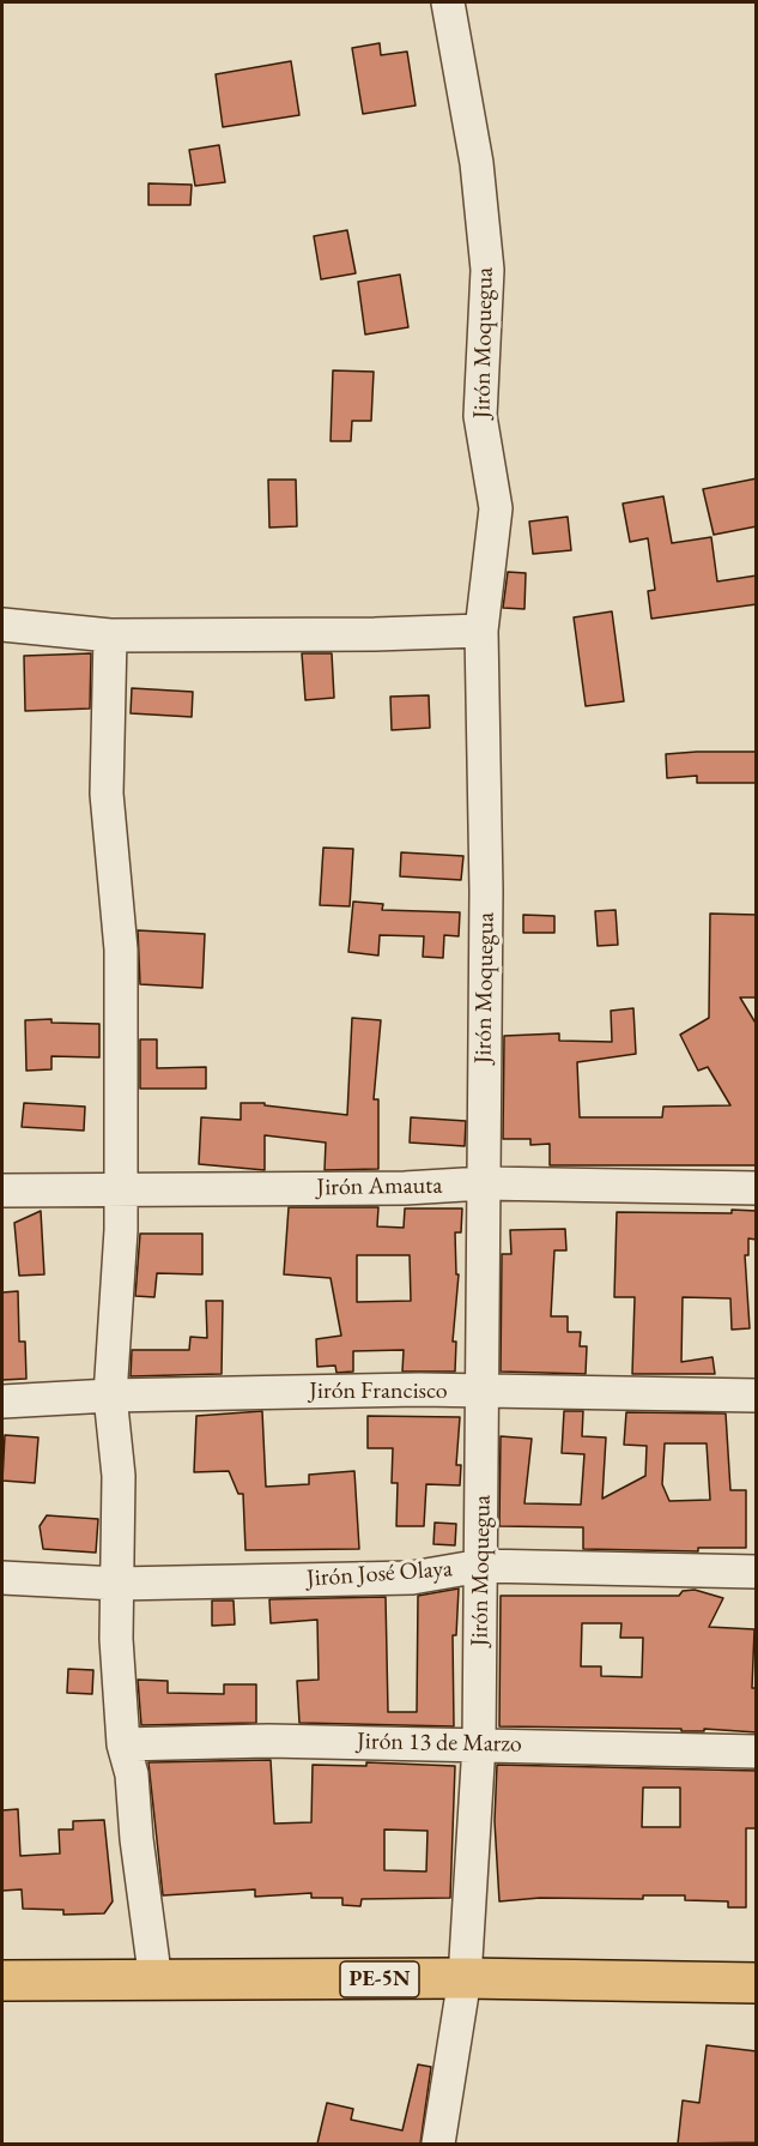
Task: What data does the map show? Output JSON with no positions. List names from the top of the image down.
{
  "streets": {
    "highway": ["PE-5N"],
    "street": [
      "Jirón Moquegua",
      "Jirón Amauta",
      "Jirón Francisco",
      "Jirón José Olaya",
      "Jirón 13 de Marzo"
    ]
  },
  "crossings": [
    ["Jirón Moquegua", "Jirón Amauta"],
    ["Jirón Moquegua", "Jirón Francisco"],
    ["Jirón Moquegua", "Jirón José Olaya"],
    ["Jirón Moquegua", "Jirón 13 de Marzo"],
    ["Jirón Moquegua", "PE-5N"]
  ]
}
